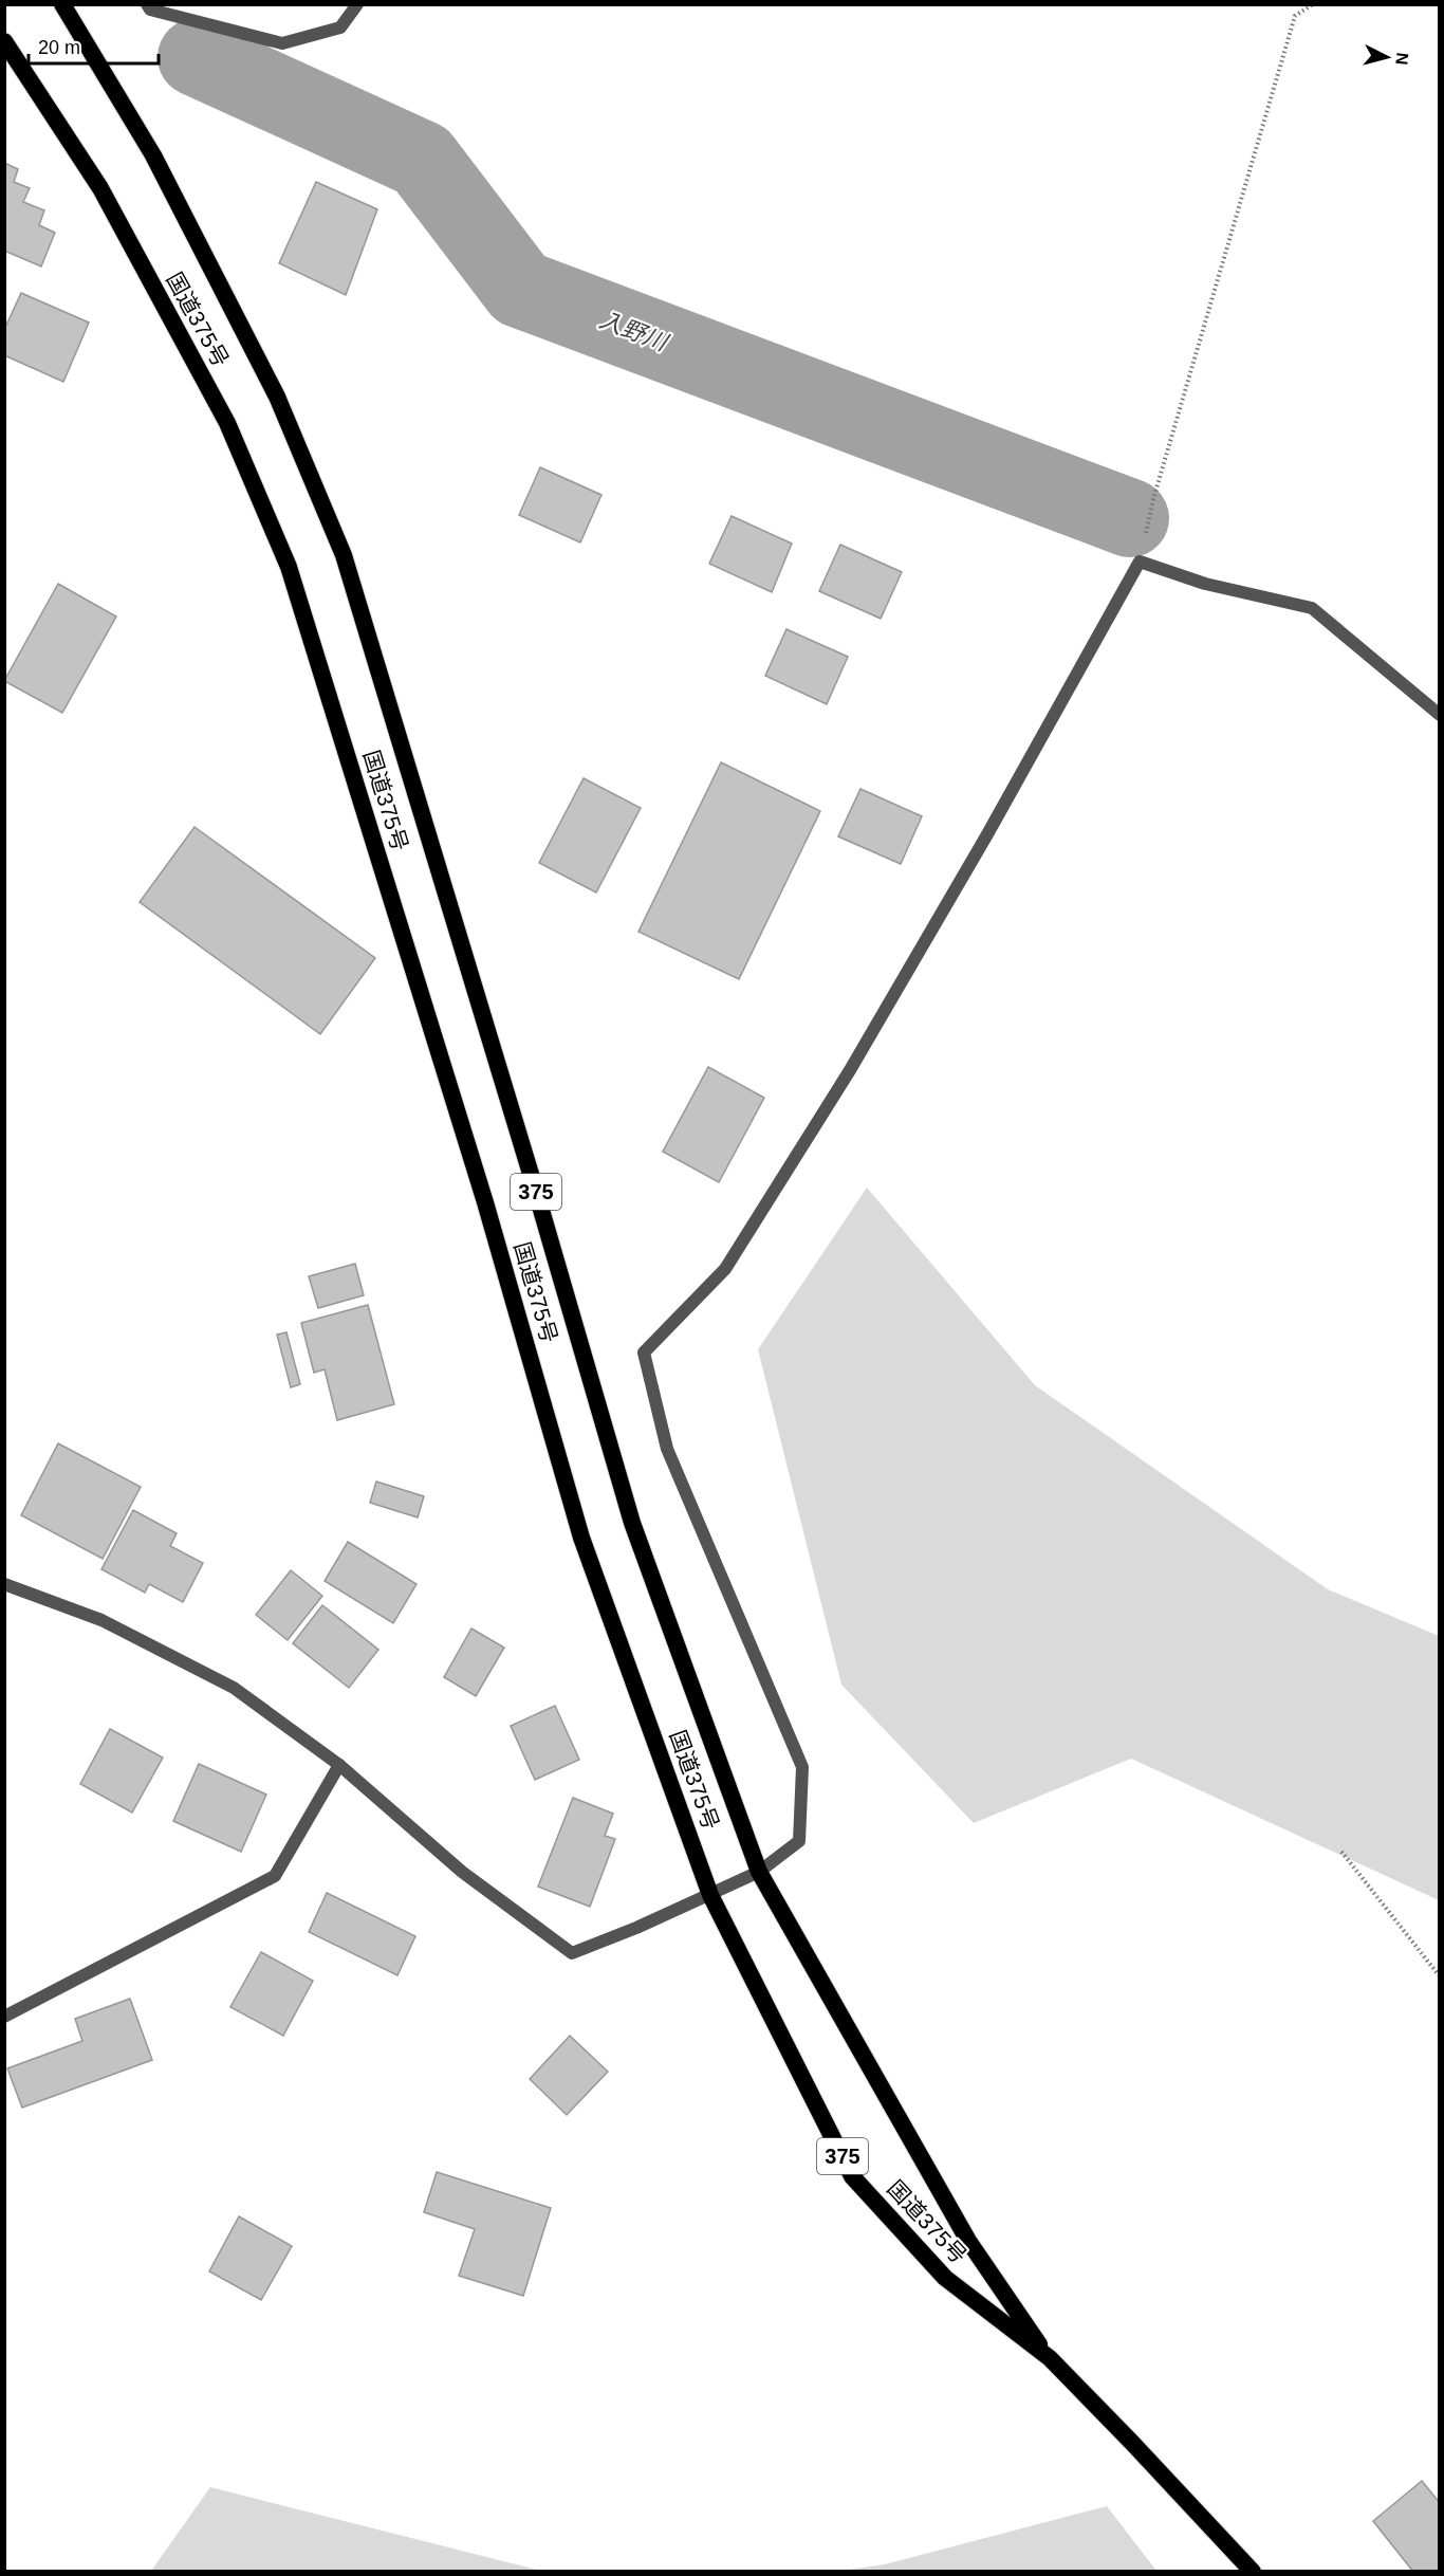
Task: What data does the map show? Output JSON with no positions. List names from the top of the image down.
{
  "streets": {
    "highway": ["国道375号", "375"]
  },
  "water": ["入野川"],
  "scale_bar": "20 m",
  "north": "right"
}
